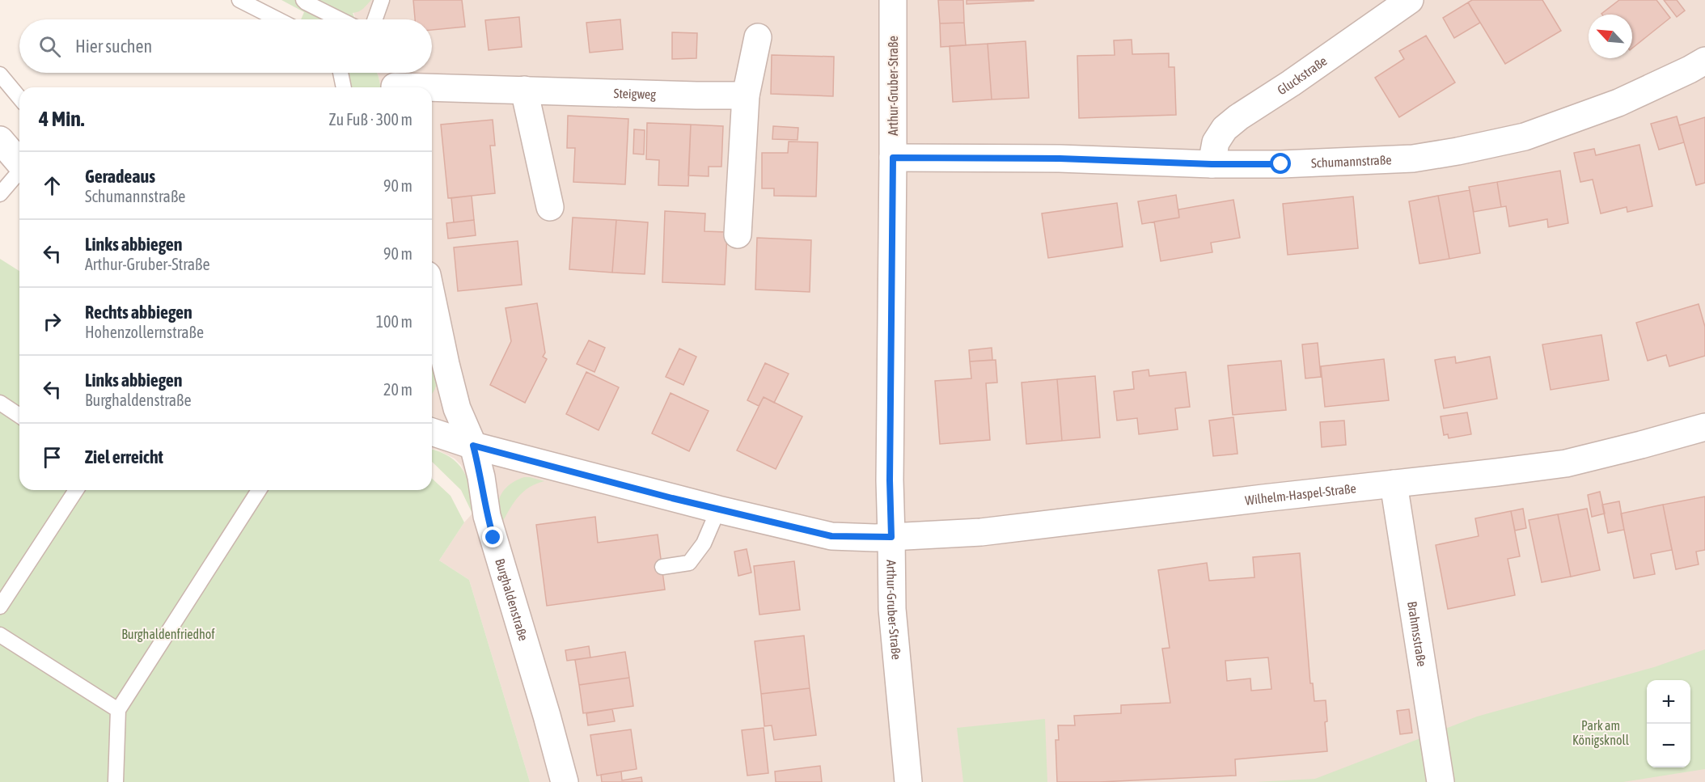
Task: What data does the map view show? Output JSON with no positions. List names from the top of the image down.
{
  "streets": {
    "street": [
      "Gluckstraße",
      "Arthur-Gruber-Straße",
      "Steigweg",
      "Schumannstraße",
      "Wilhelm-Haspel-Straße",
      "Burghaldenstraße",
      "Brahmsstraße"
    ]
  },
  "crossings": [
    ["Gluckstraße", "Schumannstraße"],
    ["Arthur-Gruber-Straße", "Schumannstraße"],
    ["Arthur-Gruber-Straße", "Wilhelm-Haspel-Straße"],
    ["Wilhelm-Haspel-Straße", "Burghaldenstraße"],
    ["Wilhelm-Haspel-Straße", "Brahmsstraße"]
  ],
  "parks": ["Burghaldenfriedhof", "Park am Königsknoll"],
  "north": "top left",
  "page": {
    "search": "Hier suchen",
    "heading": ["4 Min.", "Zu Fuß · 300 m"],
    "list": [
      ["Geradeaus", "Schumannstraße", "90 m"],
      ["Links abbiegen", "Arthur-Gruber-Straße", "90 m"],
      ["Rechts abbiegen", "Hohenzollernstraße", "100 m"],
      ["Links abbiegen", "Burghaldenstraße", "20 m"],
      "Ziel erreicht"
    ],
    "map_buttons": ["+", "−"]
  }
}
